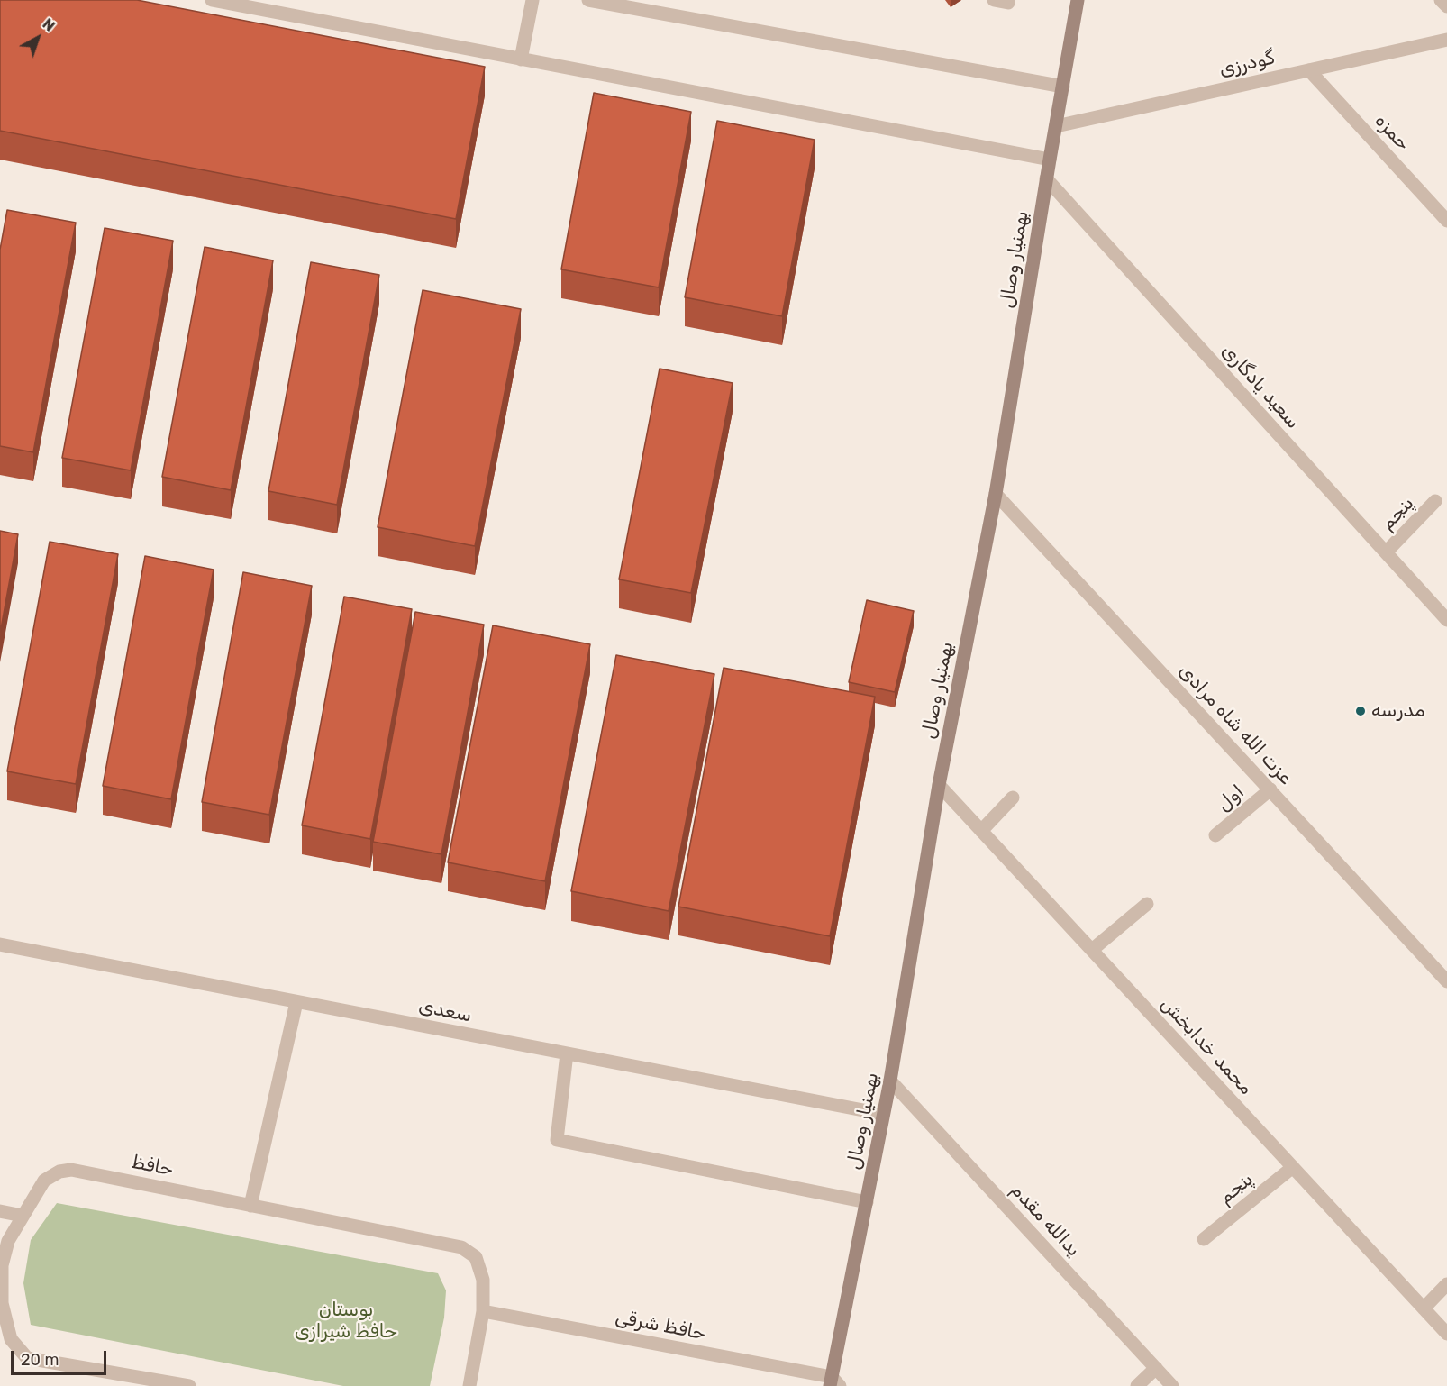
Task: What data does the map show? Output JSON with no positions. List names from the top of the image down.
{
  "streets": {
    "main road": ["بهمنیار وصال"],
    "street": [
      "گودرزی",
      "حمزه",
      "سعید یادگاری",
      "پنجم",
      "عزت الله شاه مرادی",
      "اول",
      "سعدی",
      "محمد خدابخش",
      "حافظ",
      "یدالله مقدم",
      "حافظ شرقی"
    ]
  },
  "crossings": [
    ["گودرزی", "حمزه"],
    ["گودرزی", "بهمنیار وصال"],
    ["بهمنیار وصال", "سعید یادگاری"],
    ["بهمنیار وصال", "عزت الله شاه مرادی"],
    ["بهمنیار وصال", "سعدی"],
    ["بهمنیار وصال", "محمد خدابخش"],
    ["بهمنیار وصال", "یدالله مقدم"],
    ["بهمنیار وصال", "حافظ شرقی"],
    ["سعید یادگاری", "پنجم"],
    ["پنجم", "محمد خدابخش"],
    ["عزت الله شاه مرادی", "اول"],
    ["حافظ", "حافظ شرقی"]
  ],
  "parks": ["بوستان حافظ شیرازی"],
  "places": ["مدرسه"],
  "scale_bar": "20 m",
  "north": "top right"
}
